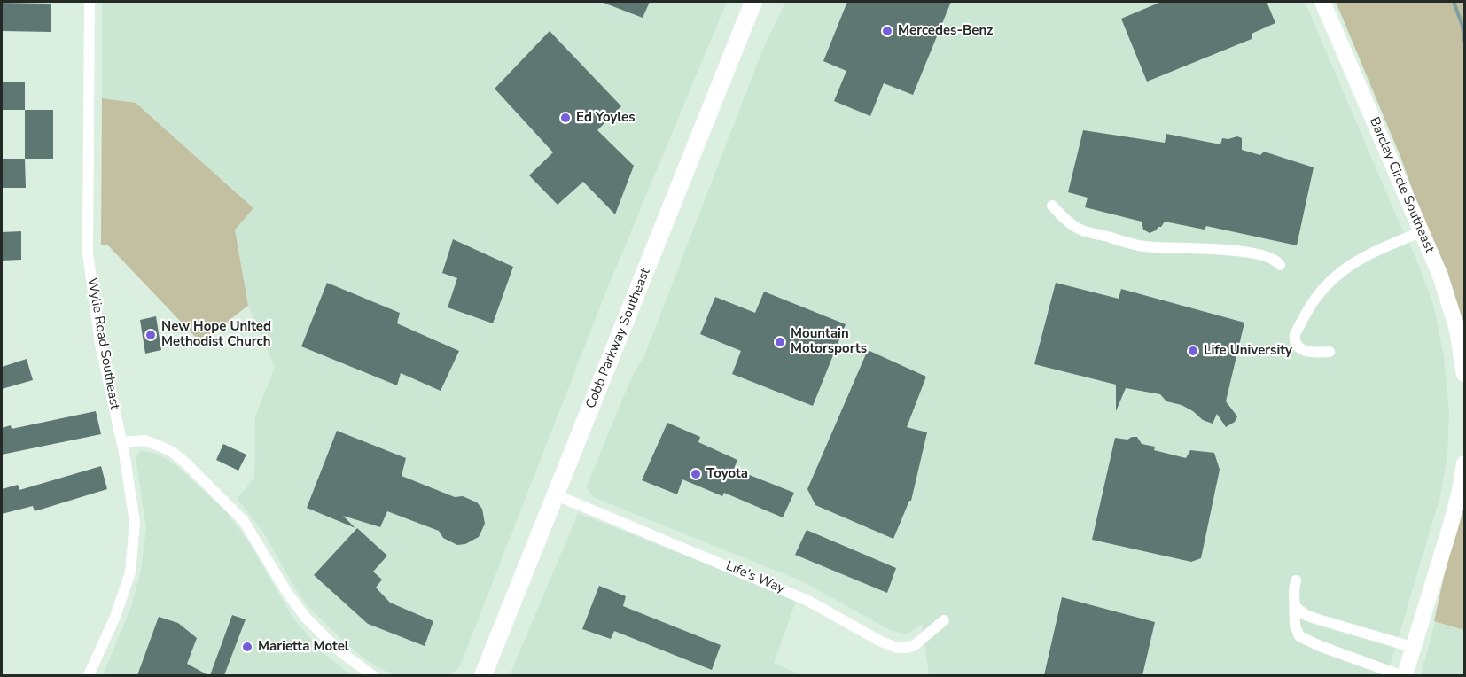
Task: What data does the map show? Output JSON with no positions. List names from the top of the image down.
{
  "streets": {
    "main road": ["Cobb Parkway Southeast"],
    "street": ["Barclay Circle Southeast", "Wylie Road Southeast", "Life's Way"]
  },
  "crossings": [
    ["Cobb Parkway Southeast", "Life's Way"]
  ],
  "places": [
    "Mercedes-Benz",
    "Ed Yoyles",
    "New Hope United Methodist Church",
    "Mountain Motorsports",
    "Life University",
    "Toyota",
    "Marietta Motel"
  ]
}
